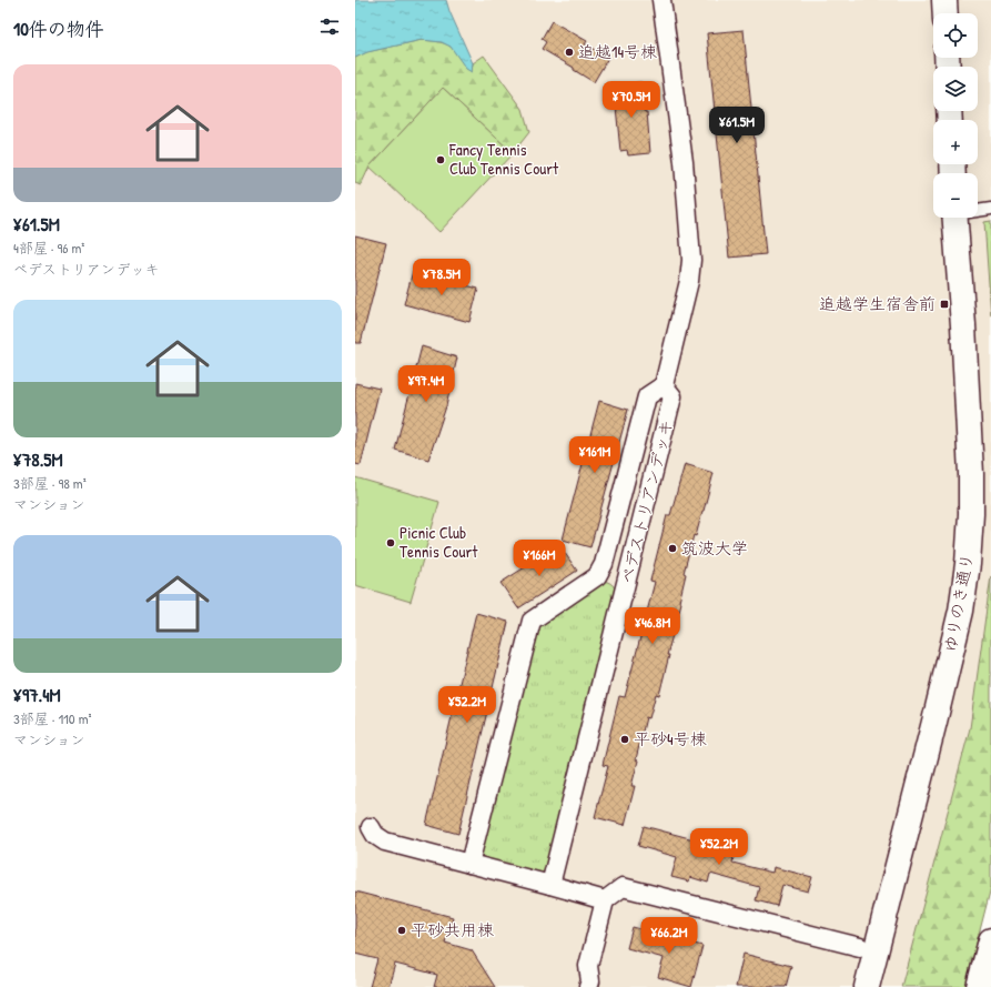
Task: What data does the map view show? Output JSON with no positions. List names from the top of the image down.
{
  "streets": {
    "street": ["ペデストリアンデッキ", "ゆりのき通り"]
  },
  "places": {
    "other": [
      "追越14号棟",
      "Fancy Tennis Club Tennis Court",
      "Picnic Club Tennis Court",
      "筑波大学",
      "平砂4号棟",
      "平砂共用棟"
    ],
    "transit": ["追越学生宿舎前"]
  },
  "page": {
    "heading": "10件の物件",
    "map_buttons": ["+", "−"],
    "list": [
      {
        "name": "¥61.5M",
        "note": "4部屋 · 96 m² · ペデストリアンデッキ"
      },
      {
        "name": "¥78.5M",
        "note": "3部屋 · 98 m² · マンション"
      },
      {
        "name": "¥97.4M",
        "note": "3部屋 · 110 m² · マンション"
      }
    ],
    "price": [
      "¥70.5M",
      "¥61.5M",
      "¥78.5M",
      "¥97.4M",
      "¥161M",
      "¥166M",
      "¥46.8M",
      "¥52.2M",
      "¥52.2M",
      "¥66.2M"
    ]
  }
}
